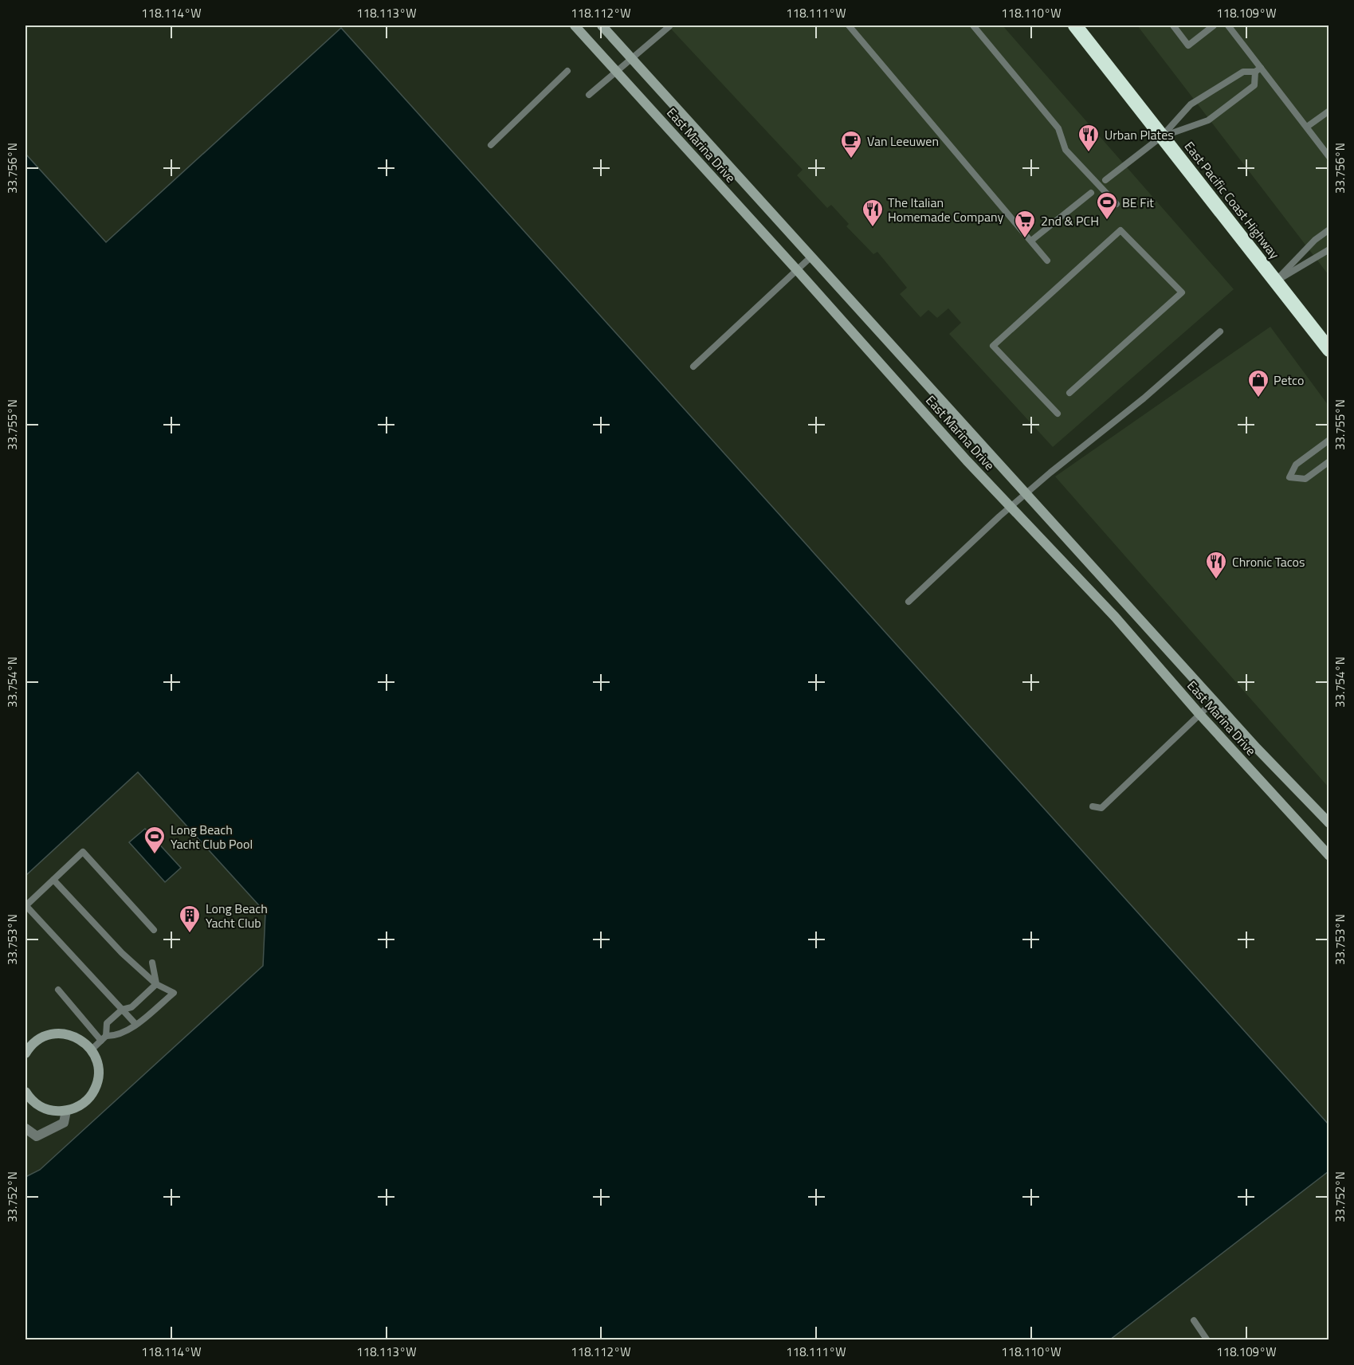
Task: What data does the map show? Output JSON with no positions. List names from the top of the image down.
{
  "streets": {
    "highway": ["East Pacific Coast Highway"],
    "main road": ["East Marina Drive"]
  },
  "places": {
    "restaurant": ["Urban Plates", "The Italian Homemade Company", "Chronic Tacos"],
    "cafe": ["Van Leeuwen"],
    "sports": ["BE Fit", "Long Beach Yacht Club Pool"],
    "supermarket": ["2nd & PCH"],
    "shop": ["Petco"],
    "building": ["Long Beach Yacht Club"]
  },
  "coordinates": [
    "118.114°W",
    "118.113°W",
    "118.112°W",
    "118.111°W",
    "118.110°W",
    "118.109°W",
    "33.756°N",
    "33.755°N",
    "33.754°N",
    "33.753°N",
    "33.752°N"
  ]
}
